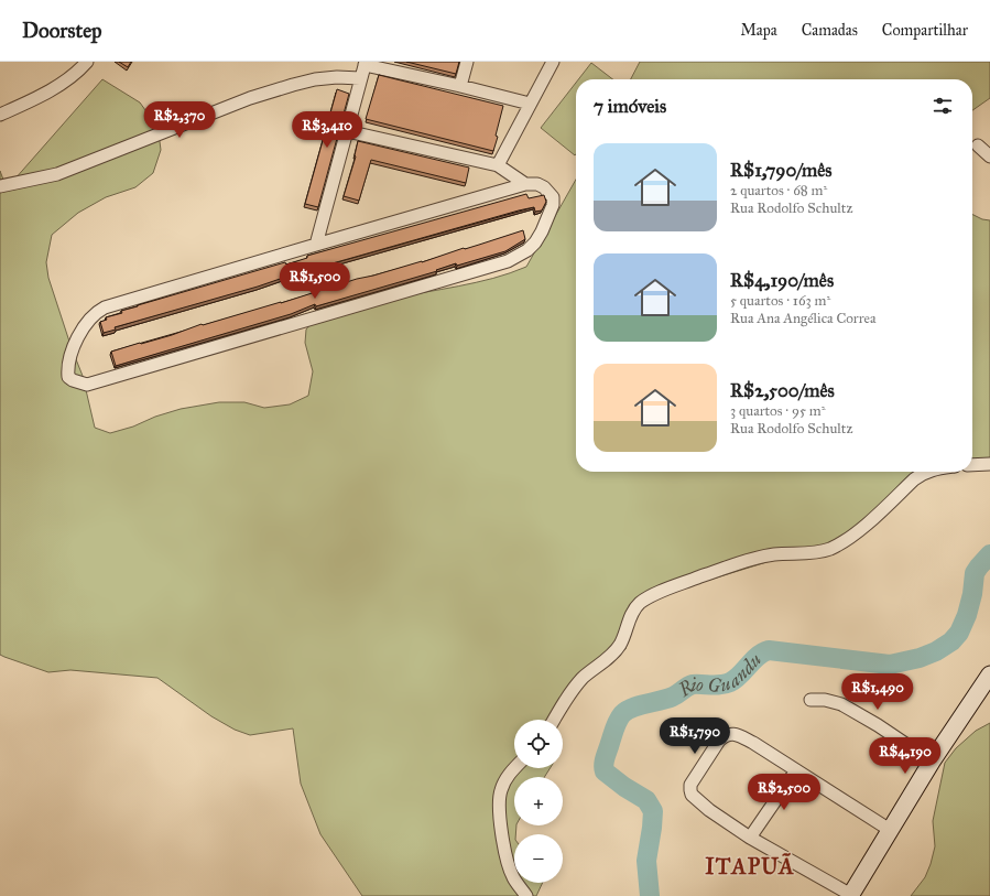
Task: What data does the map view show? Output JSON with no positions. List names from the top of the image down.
{
  "districts": ["ITAPUÃ"],
  "water": ["Rio Guandu"],
  "page": {
    "header": "Doorstep",
    "nav": ["Mapa", "Camadas", "Compartilhar"],
    "heading": "7 imóveis",
    "price": [
      "R$2,370",
      "R$3,410",
      "R$1,500",
      "R$1,490",
      "R$1,790",
      "R$4,190",
      "R$2,500"
    ],
    "list": [
      {
        "name": "R$1,790/mês",
        "note": "2 quartos · 68 m² · Rua Rodolfo Schultz"
      },
      {
        "name": "R$4,190/mês",
        "note": "5 quartos · 163 m² · Rua Ana Angélica Correa"
      },
      {
        "name": "R$2,500/mês",
        "note": "3 quartos · 95 m² · Rua Rodolfo Schultz"
      }
    ],
    "map_buttons": ["+", "−"]
  }
}
